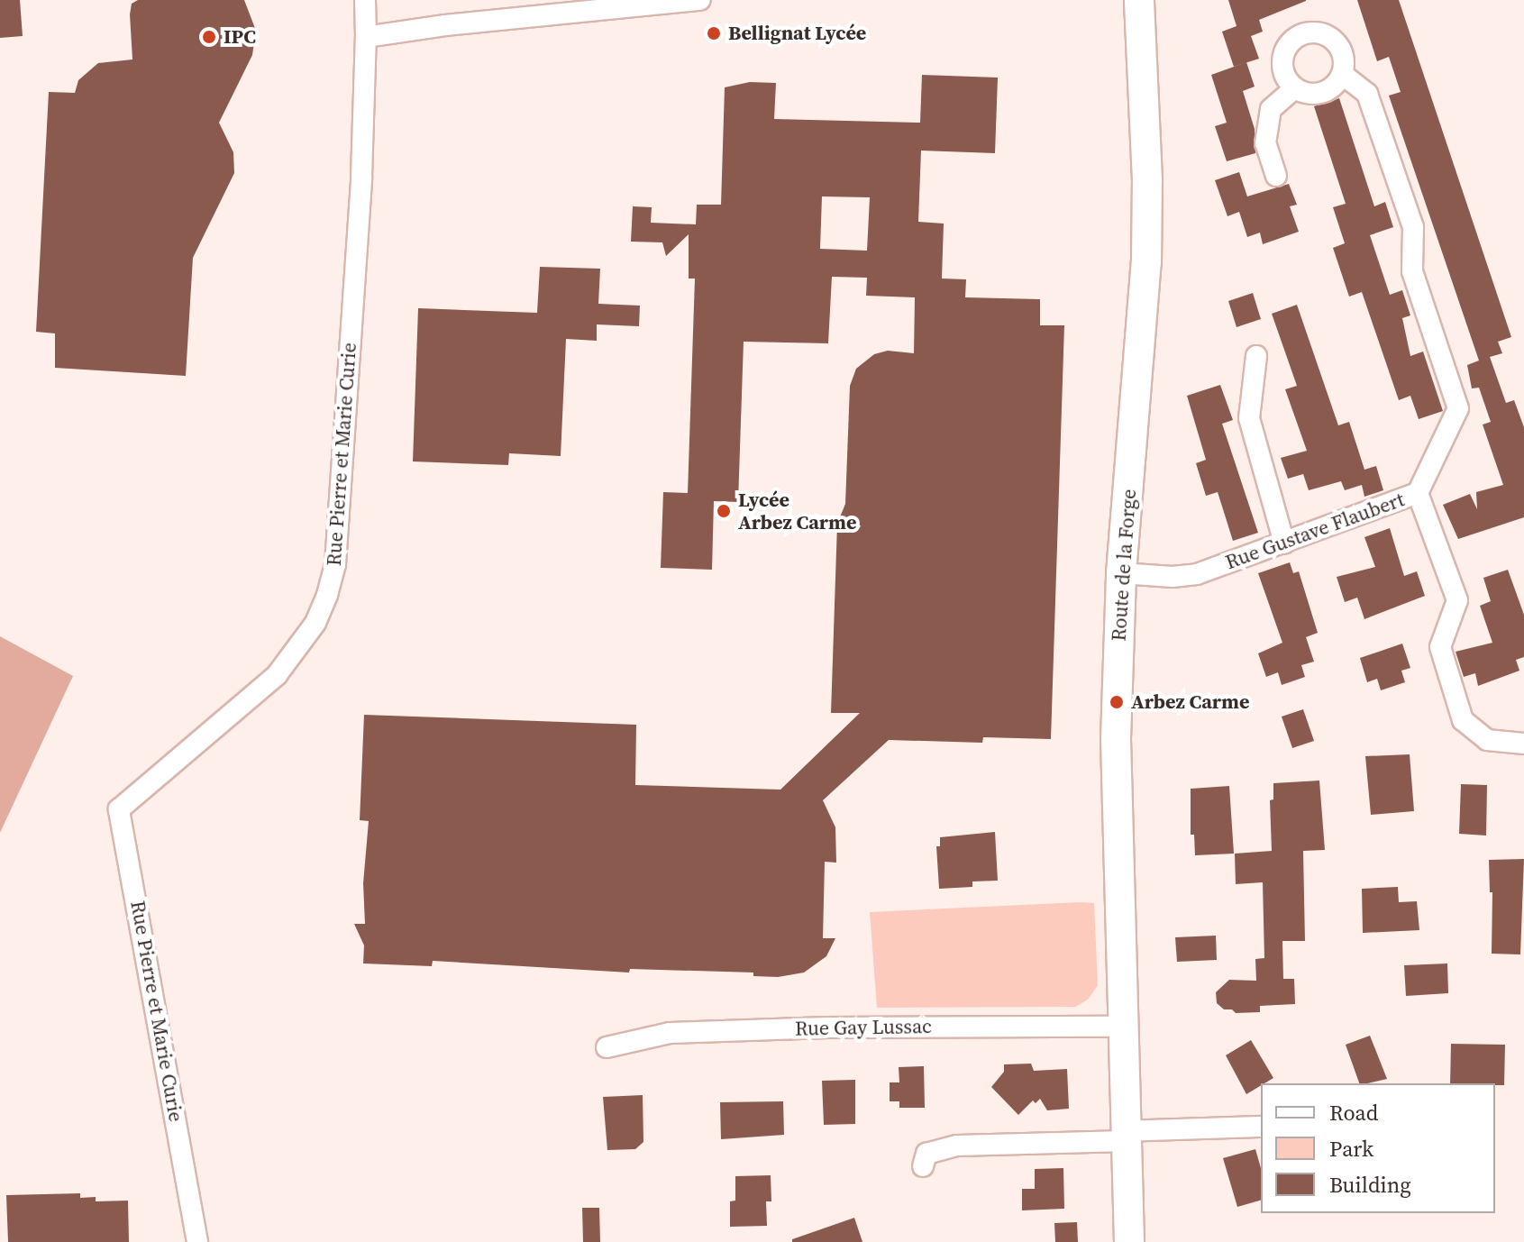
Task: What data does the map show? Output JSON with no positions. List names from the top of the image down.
{
  "streets": {
    "main road": ["Route de la Forge"],
    "street": ["Rue Pierre et Marie Curie", "Rue Gustave Flaubert", "Rue Gay Lussac"]
  },
  "crossings": [
    ["Rue Gustave Flaubert", "Route de la Forge"],
    ["Route de la Forge", "Rue Gay Lussac"]
  ],
  "places": [
    "Bellignat Lycée",
    "IPC",
    "Lycée Arbez Carme",
    "Arbez Carme"
  ],
  "legend": ["Road", "Park", "Building"]
}
